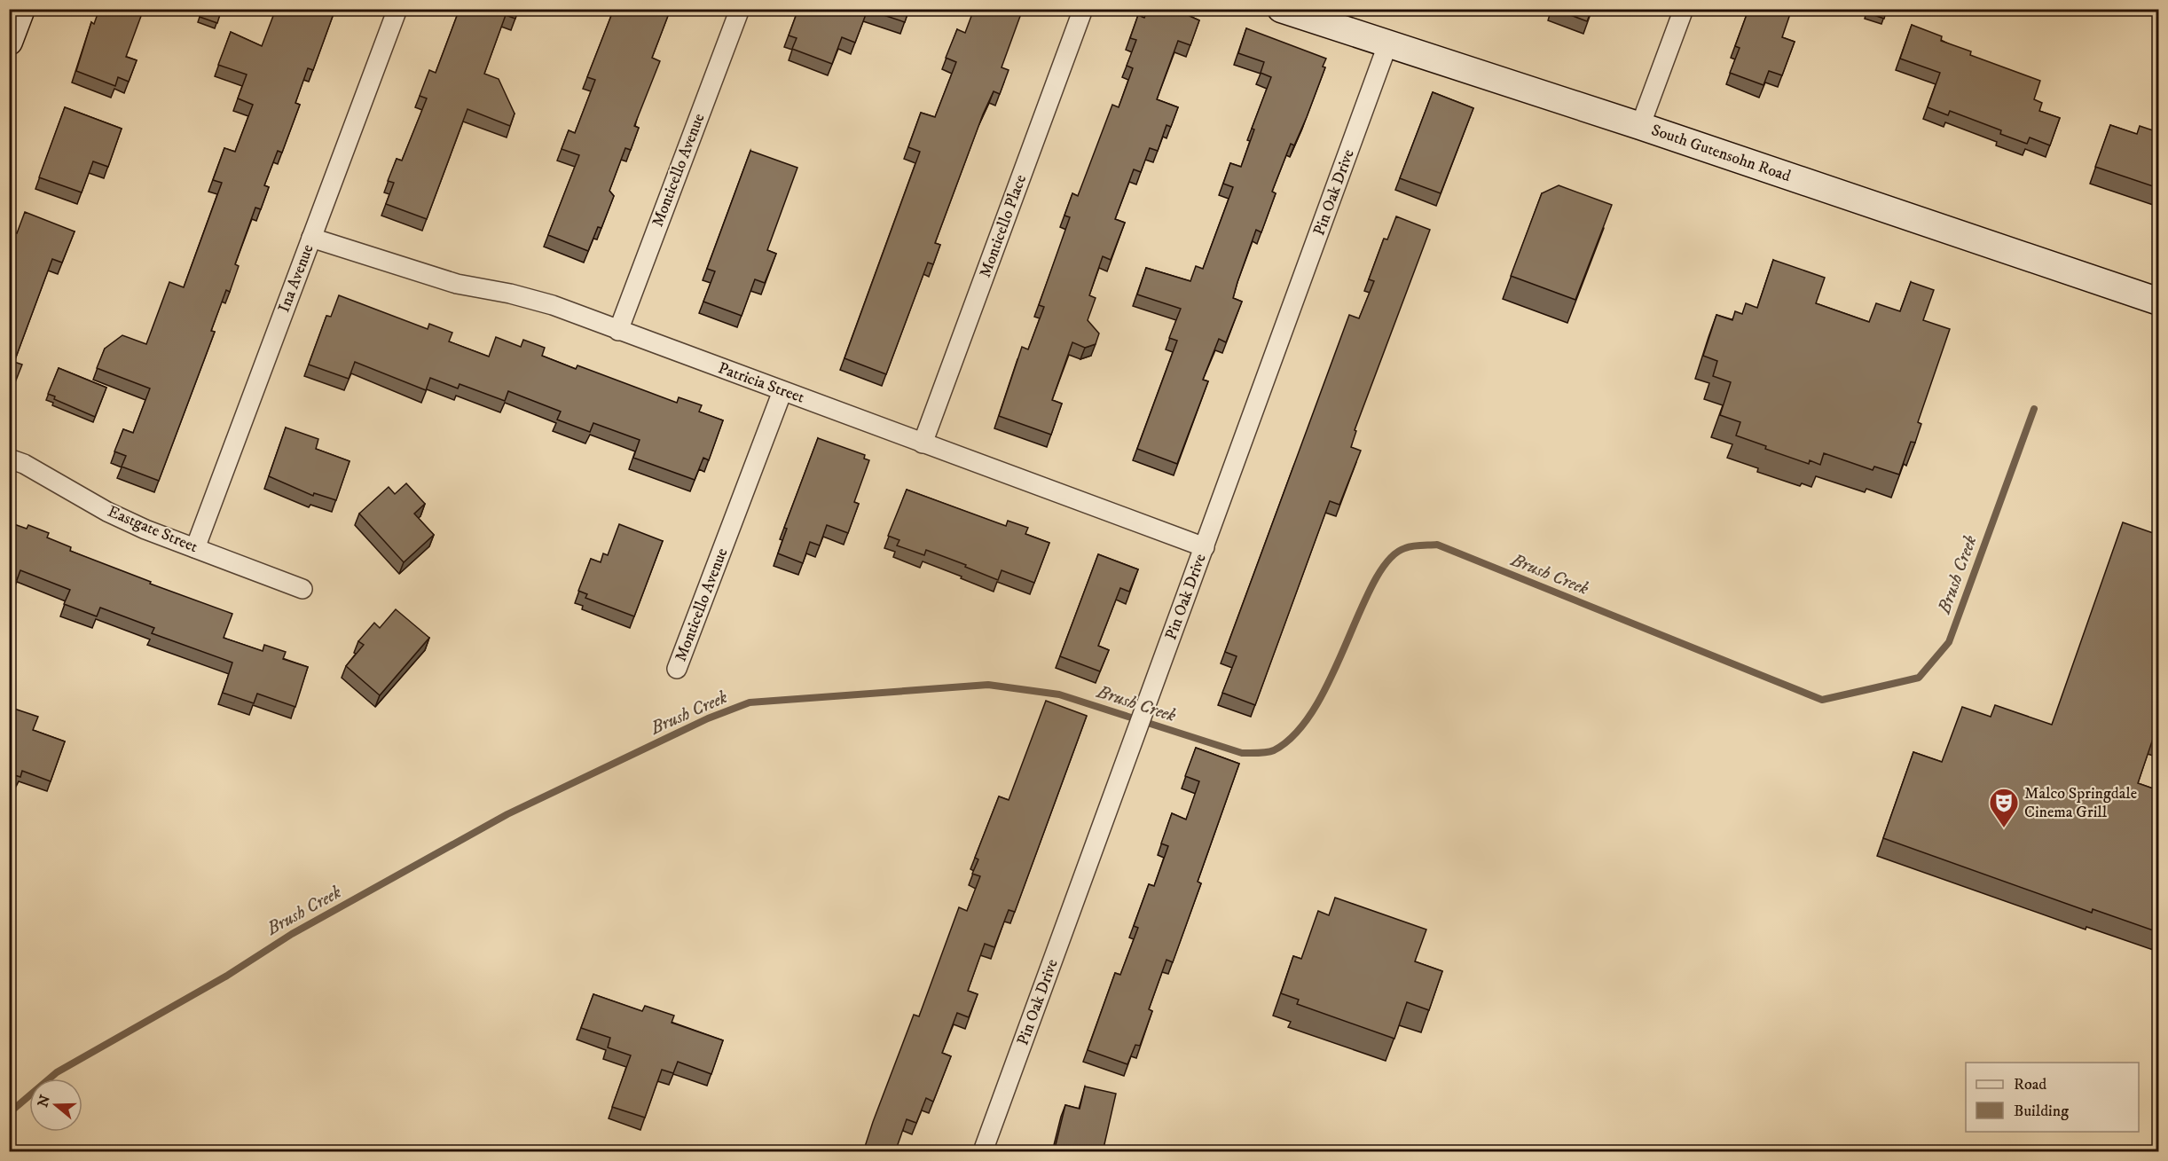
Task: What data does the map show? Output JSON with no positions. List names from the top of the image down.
{
  "streets": {
    "street": [
      "South Gutensohn Road",
      "Monticello Avenue",
      "Pin Oak Drive",
      "Monticello Place",
      "Ina Avenue",
      "Patricia Street",
      "Eastgate Street"
    ]
  },
  "crossings": [
    ["South Gutensohn Road", "Pin Oak Drive"],
    ["Monticello Avenue", "Patricia Street"],
    ["Pin Oak Drive", "Patricia Street"],
    ["Monticello Place", "Patricia Street"],
    ["Ina Avenue", "Patricia Street"],
    ["Ina Avenue", "Eastgate Street"]
  ],
  "water": ["Brush Creek"],
  "places": {
    "theatre": ["Malco Springdale Cinema Grill"]
  },
  "legend": ["Road", "Building"],
  "north": "left"
}
